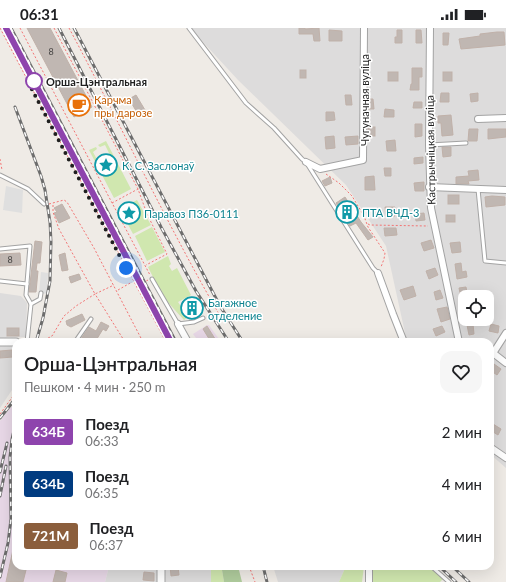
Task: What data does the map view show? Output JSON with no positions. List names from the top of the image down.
{
  "streets": {
    "street": ["Чугуначная вуліца", "Кастрычніцкая вуліца"]
  },
  "places": {
    "other": ["Орша-Цэнтральная"],
    "cafe": ["Карчма пры дарозе"],
    "place": ["К. С. Заслонаў", "Паравоз П36-0111"],
    "building": ["ПТА ВЧД-3", "Багажное отделение"]
  },
  "house_numbers": ["8", "8"],
  "page": {
    "status": "06:31",
    "heading": ["Орша-Цэнтральная", "Пешком · 4 мин · 250 m"],
    "list": [
      {
        "mark": "634Б",
        "name": "Поезд",
        "note": "06:33",
        "value": "2 мин"
      },
      {
        "mark": "634Ь",
        "name": "Поезд",
        "note": "06:35",
        "value": "4 мин"
      },
      {
        "mark": "721М",
        "name": "Поезд",
        "note": "06:37",
        "value": "6 мин"
      }
    ]
  }
}
